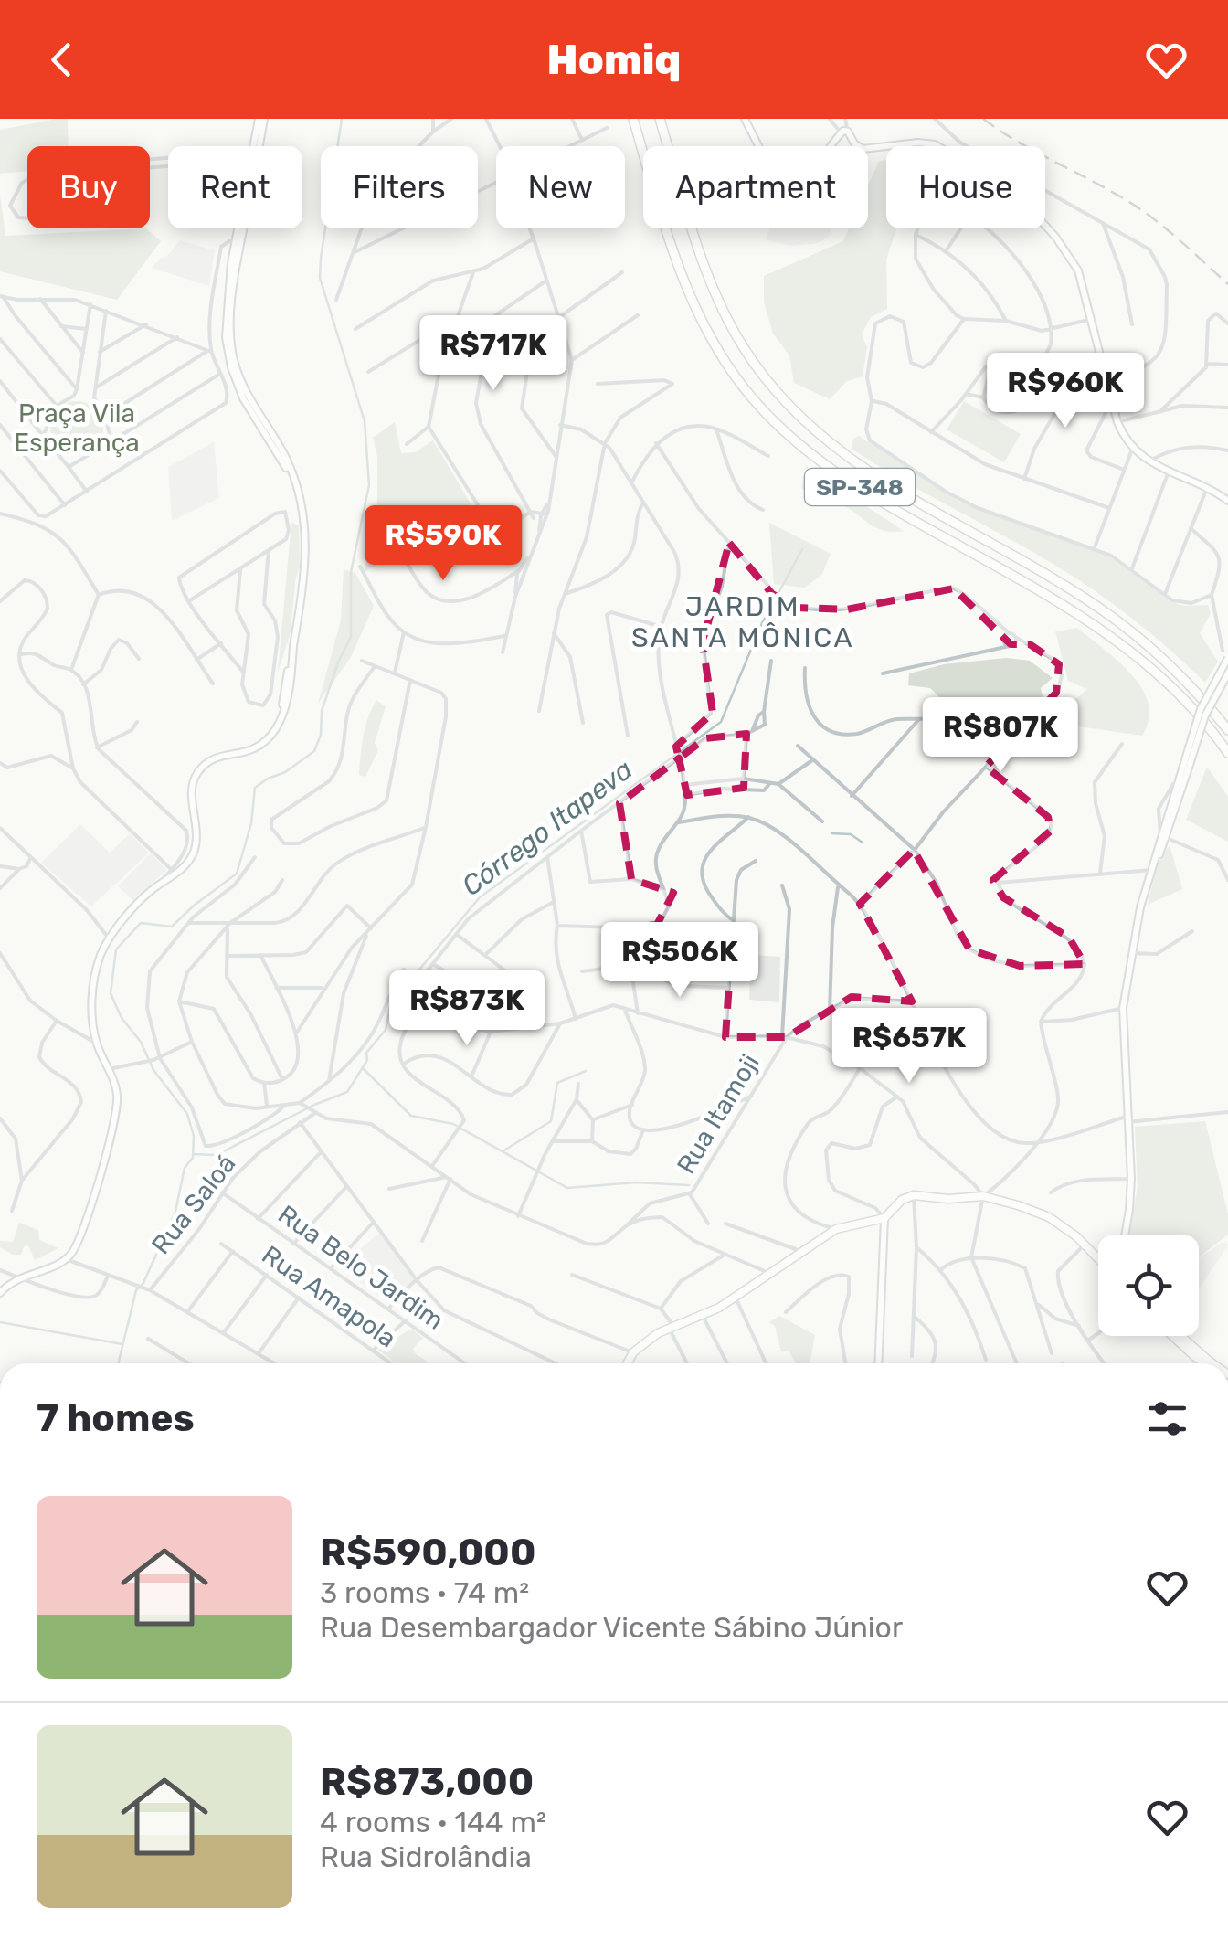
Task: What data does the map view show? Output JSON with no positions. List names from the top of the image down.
{
  "streets": {
    "highway": ["SP-348"],
    "street": [
      "Rua Itamoji",
      "Rua Saloá",
      "Rua Belo Jardim",
      "Rua Amapola"
    ]
  },
  "crossings": [
    ["Rua Saloá", "Rua Belo Jardim"]
  ],
  "districts": ["JARDIM SANTA MÔNICA"],
  "water": ["Córrego Itapeva"],
  "parks": ["Praça Vila Esperança"],
  "page": {
    "header": "Homiq",
    "chip": [
      "Buy",
      "Rent",
      "Filters",
      "New",
      "Apartment",
      "House"
    ],
    "price": [
      "R$717K",
      "R$960K",
      "R$590K",
      "R$807K",
      "R$506K",
      "R$873K",
      "R$657K"
    ],
    "heading": "7 homes",
    "list": [
      {
        "name": "R$590,000",
        "note": "3 rooms · 74 m² · Rua Desembargador Vicente Sábino Júnior"
      },
      {
        "name": "R$873,000",
        "note": "4 rooms · 144 m² · Rua Sidrolândia"
      }
    ]
  }
}
